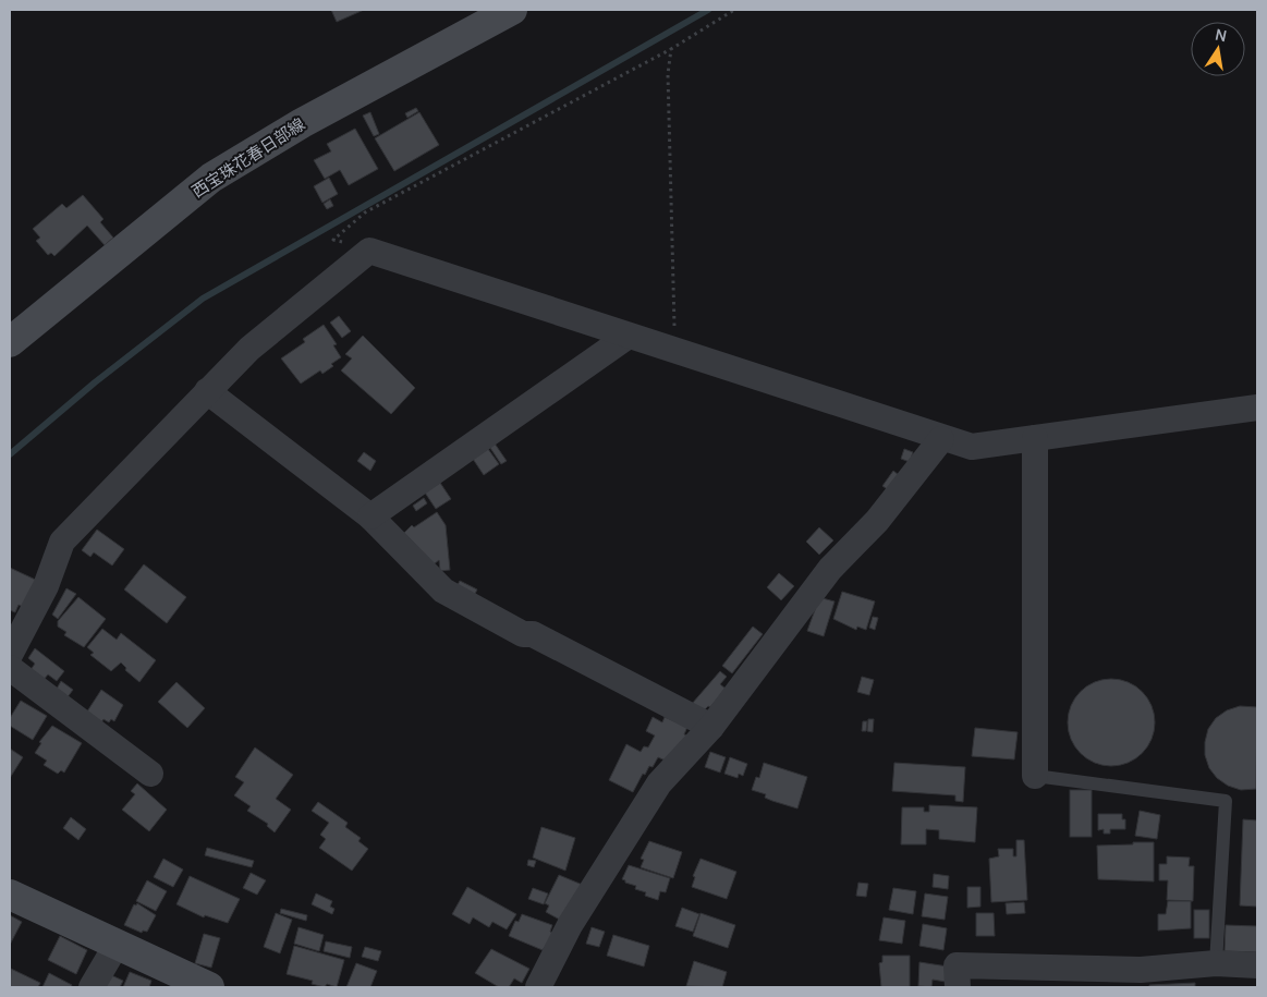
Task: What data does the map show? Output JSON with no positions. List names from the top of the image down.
{
  "streets": {
    "main road": ["西宝珠花春日部線"]
  },
  "north": "top"
}
